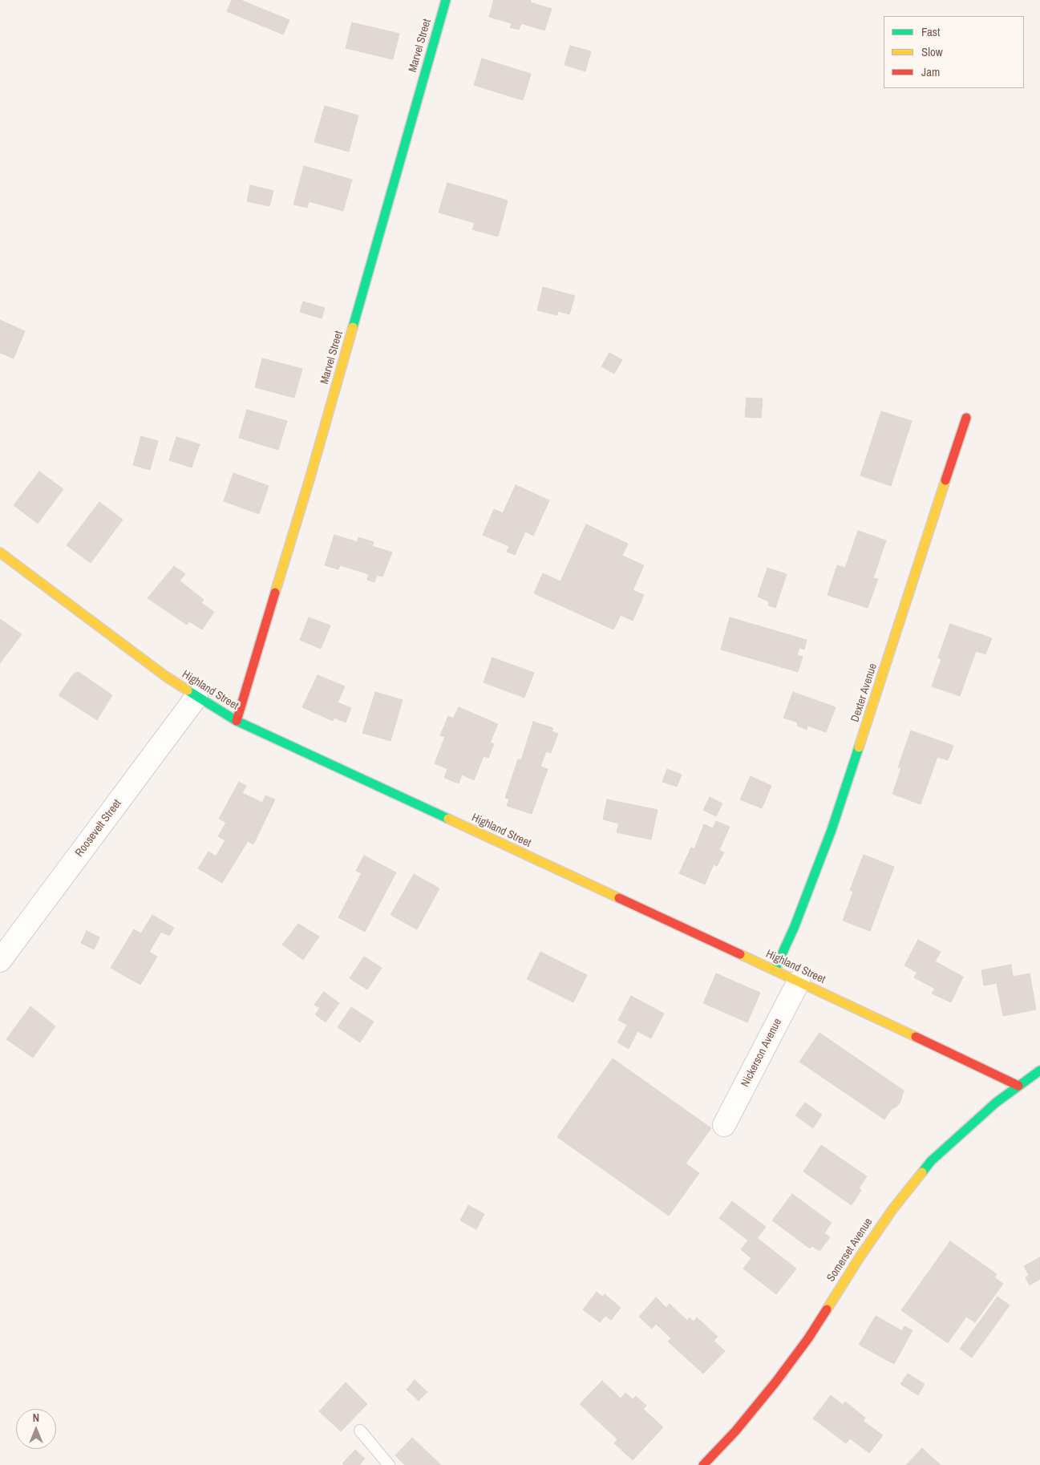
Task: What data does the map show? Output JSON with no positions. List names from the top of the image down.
{
  "streets": {
    "street": [
      "Marvel Street",
      "Highland Street",
      "Dexter Avenue",
      "Roosevelt Street",
      "Nickerson Avenue",
      "Somerset Avenue"
    ]
  },
  "crossings": [
    ["Marvel Street", "Highland Street"],
    ["Highland Street", "Dexter Avenue"],
    ["Highland Street", "Roosevelt Street"],
    ["Highland Street", "Nickerson Avenue"],
    ["Highland Street", "Somerset Avenue"]
  ],
  "legend": ["Fast", "Slow", "Jam"],
  "north": "top"
}
